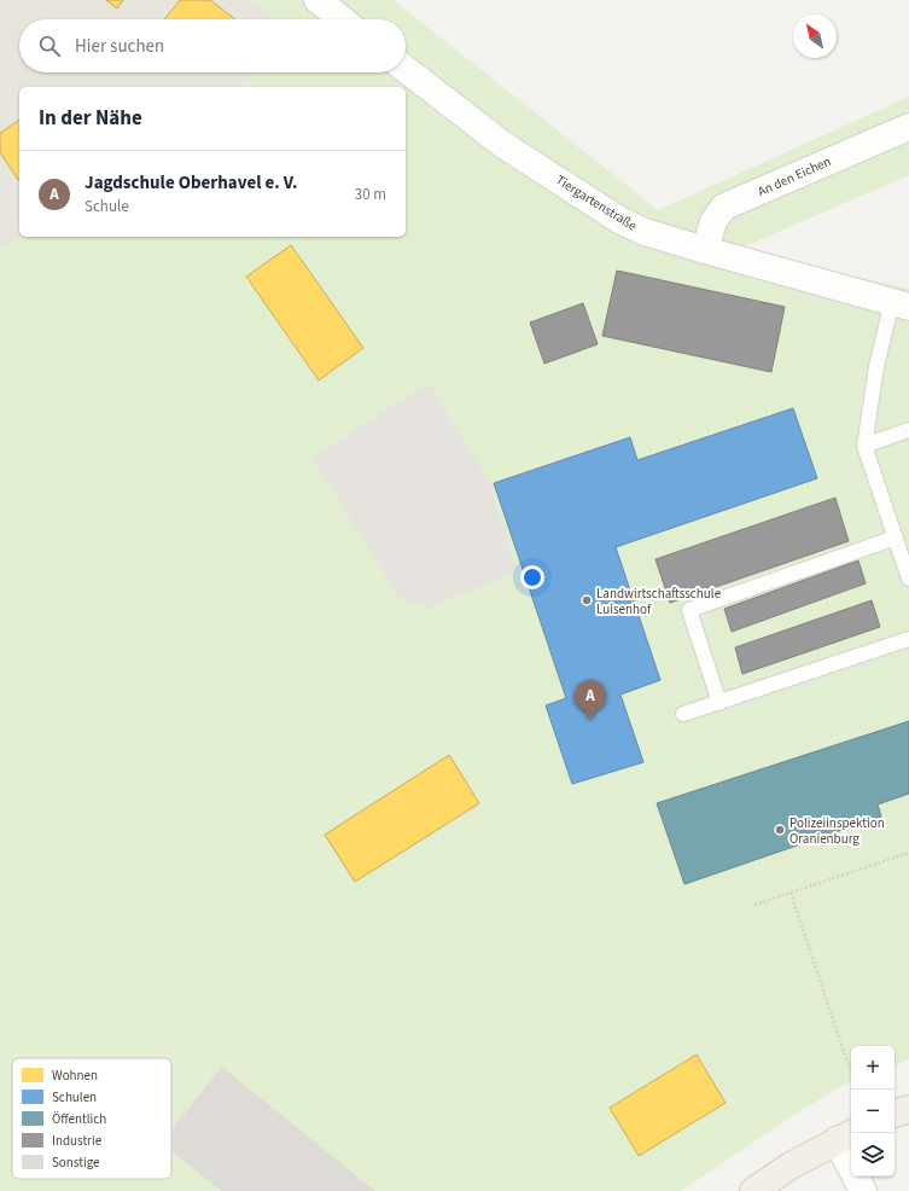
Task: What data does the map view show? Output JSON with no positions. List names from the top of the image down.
{
  "streets": {
    "street": ["An den Eichen", "Tiergartenstraße"]
  },
  "crossings": [
    ["An den Eichen", "Tiergartenstraße"]
  ],
  "places": ["Landwirtschaftsschule Luisenhof", "Polizeiinspektion Oranienburg"],
  "legend": [
    "Wohnen",
    "Schulen",
    "Öffentlich",
    "Industrie",
    "Sonstige"
  ],
  "north": "top left",
  "page": {
    "search": "Hier suchen",
    "heading": "In der Nähe",
    "list": [
      {
        "mark": "A",
        "name": "Jagdschule Oberhavel e. V.",
        "note": "Schule",
        "value": "30 m"
      }
    ],
    "pins": "A",
    "map_buttons": ["+", "−"]
  }
}
